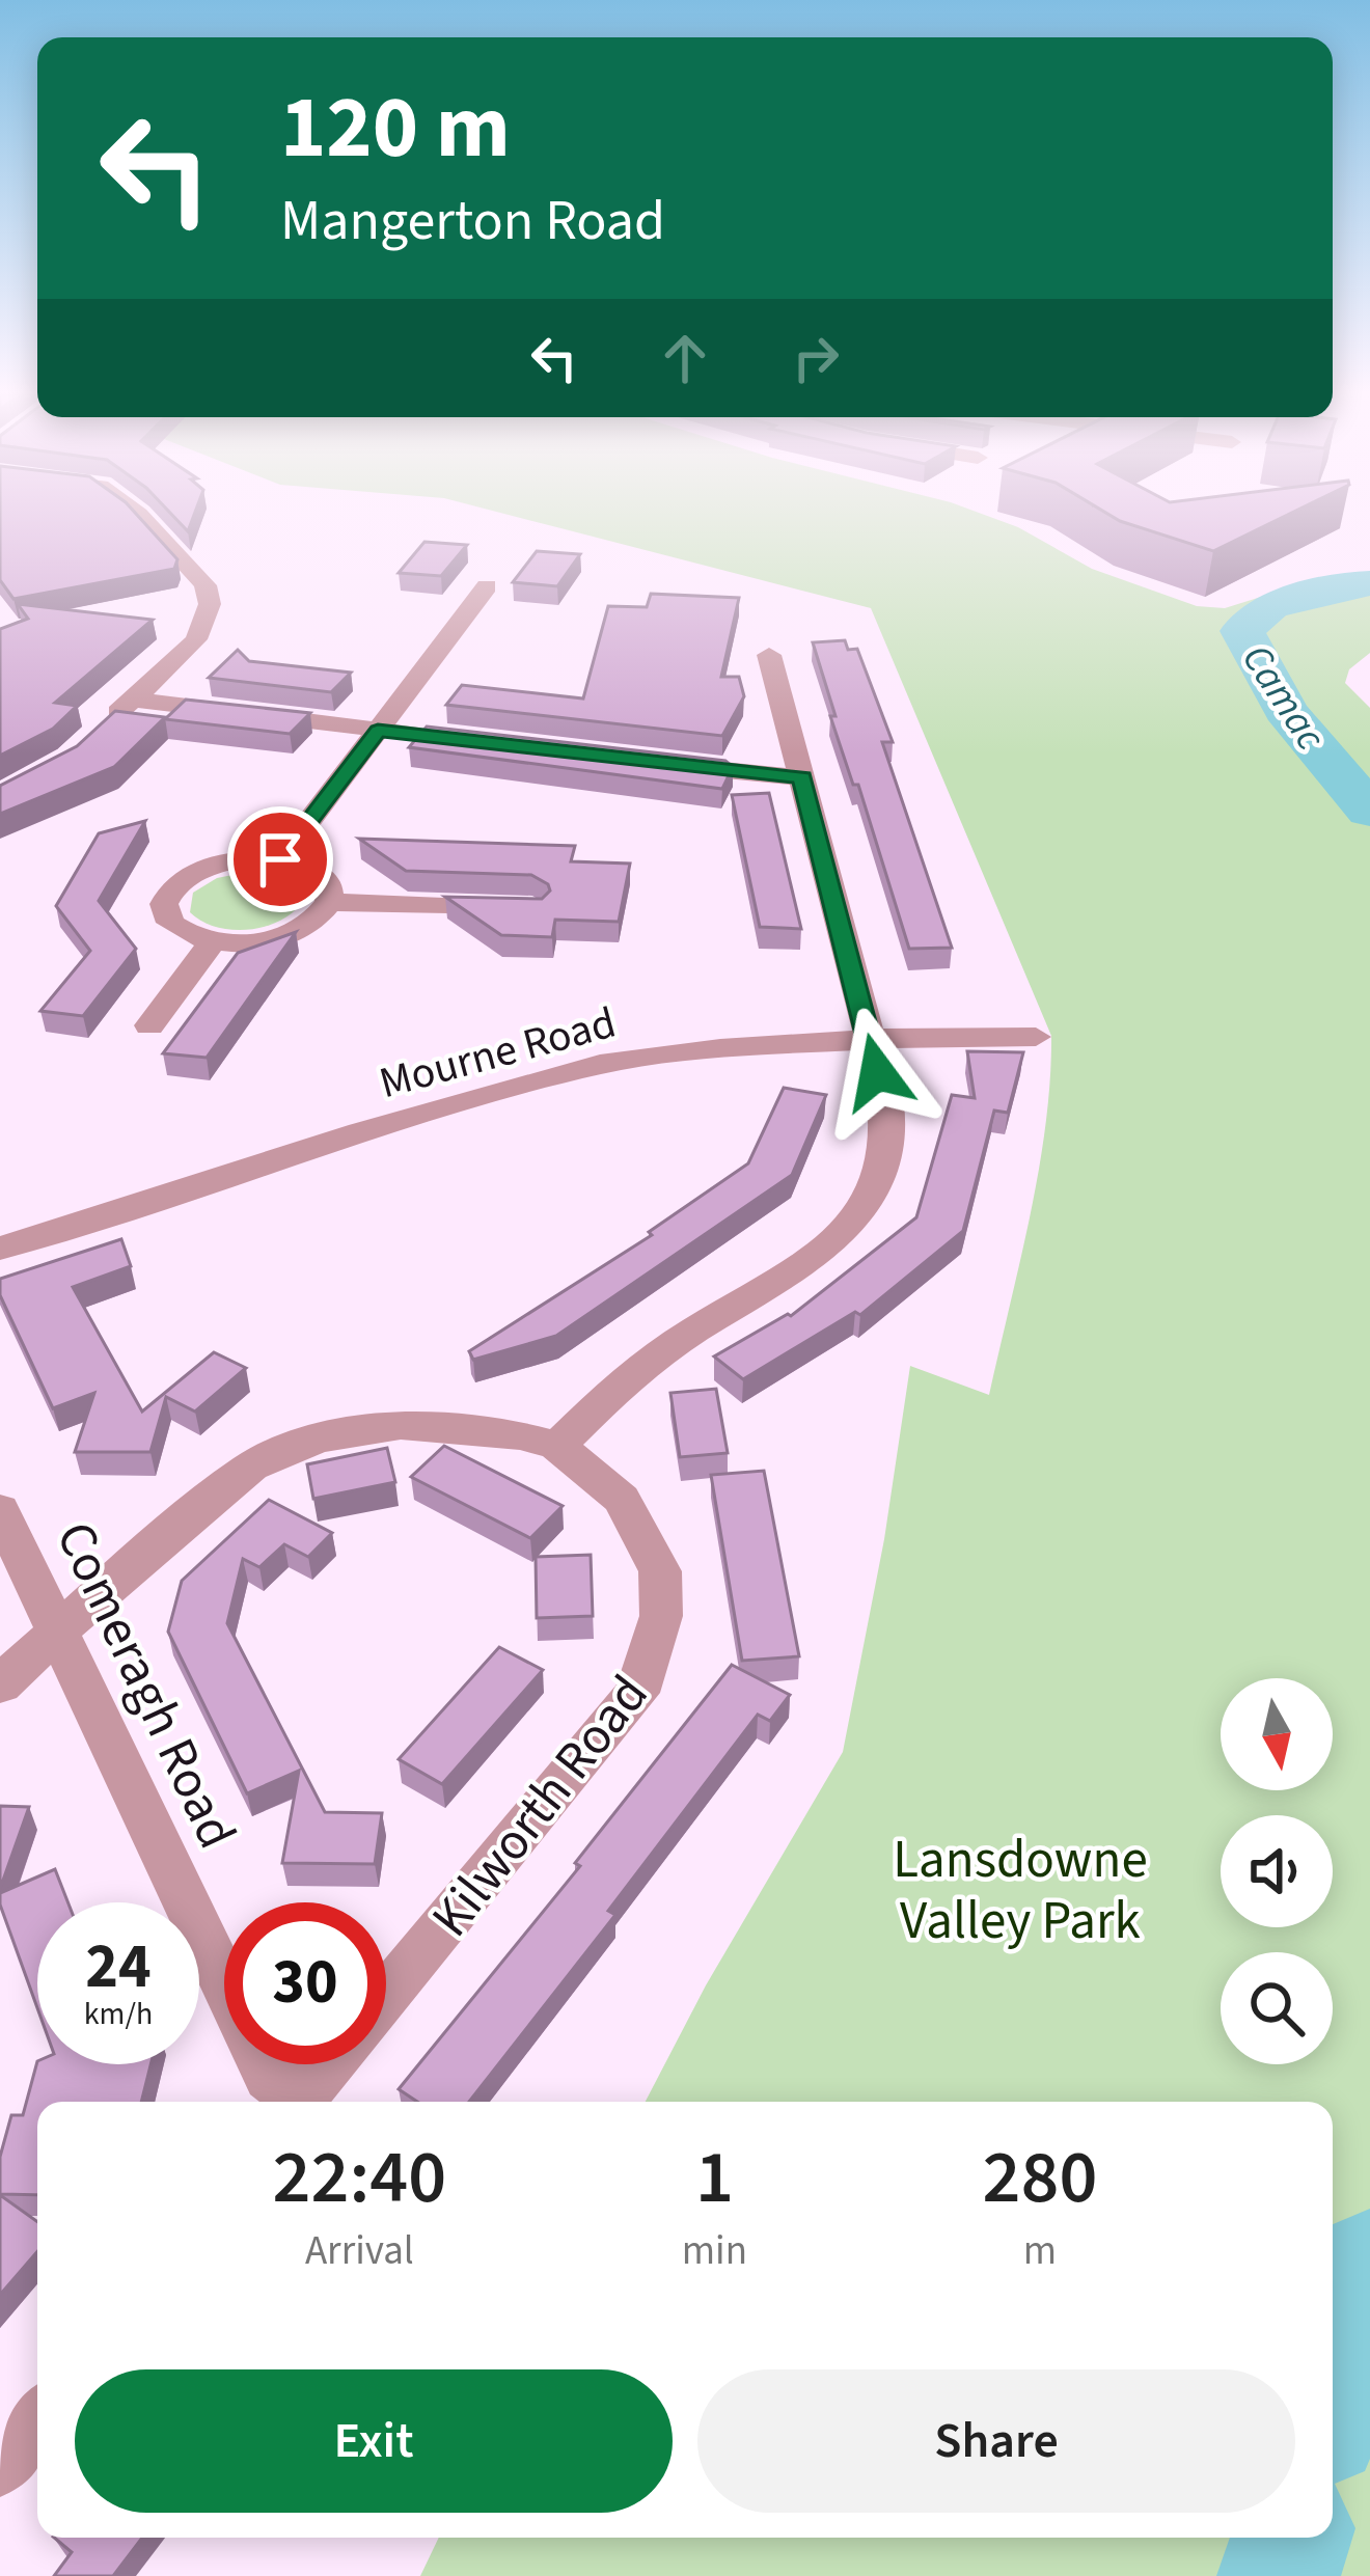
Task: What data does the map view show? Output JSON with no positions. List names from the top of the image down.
{
  "streets": {
    "street": ["Mourne Road", "Comeragh Road", "Kilworth Road"]
  },
  "crossings": [
    ["Comeragh Road", "Kilworth Road"]
  ],
  "water": ["Camac"],
  "parks": ["Lansdowne Valley Park"],
  "north": "bottom",
  "page": {
    "turn": ["120 m", "Mangerton Road"],
    "speed": "24 km/h",
    "limit": "30",
    "eta": [
      "22:40",
      "Arrival",
      "1",
      "min",
      "280",
      "m"
    ],
    "buttons": ["Exit", "Share"]
  }
}
